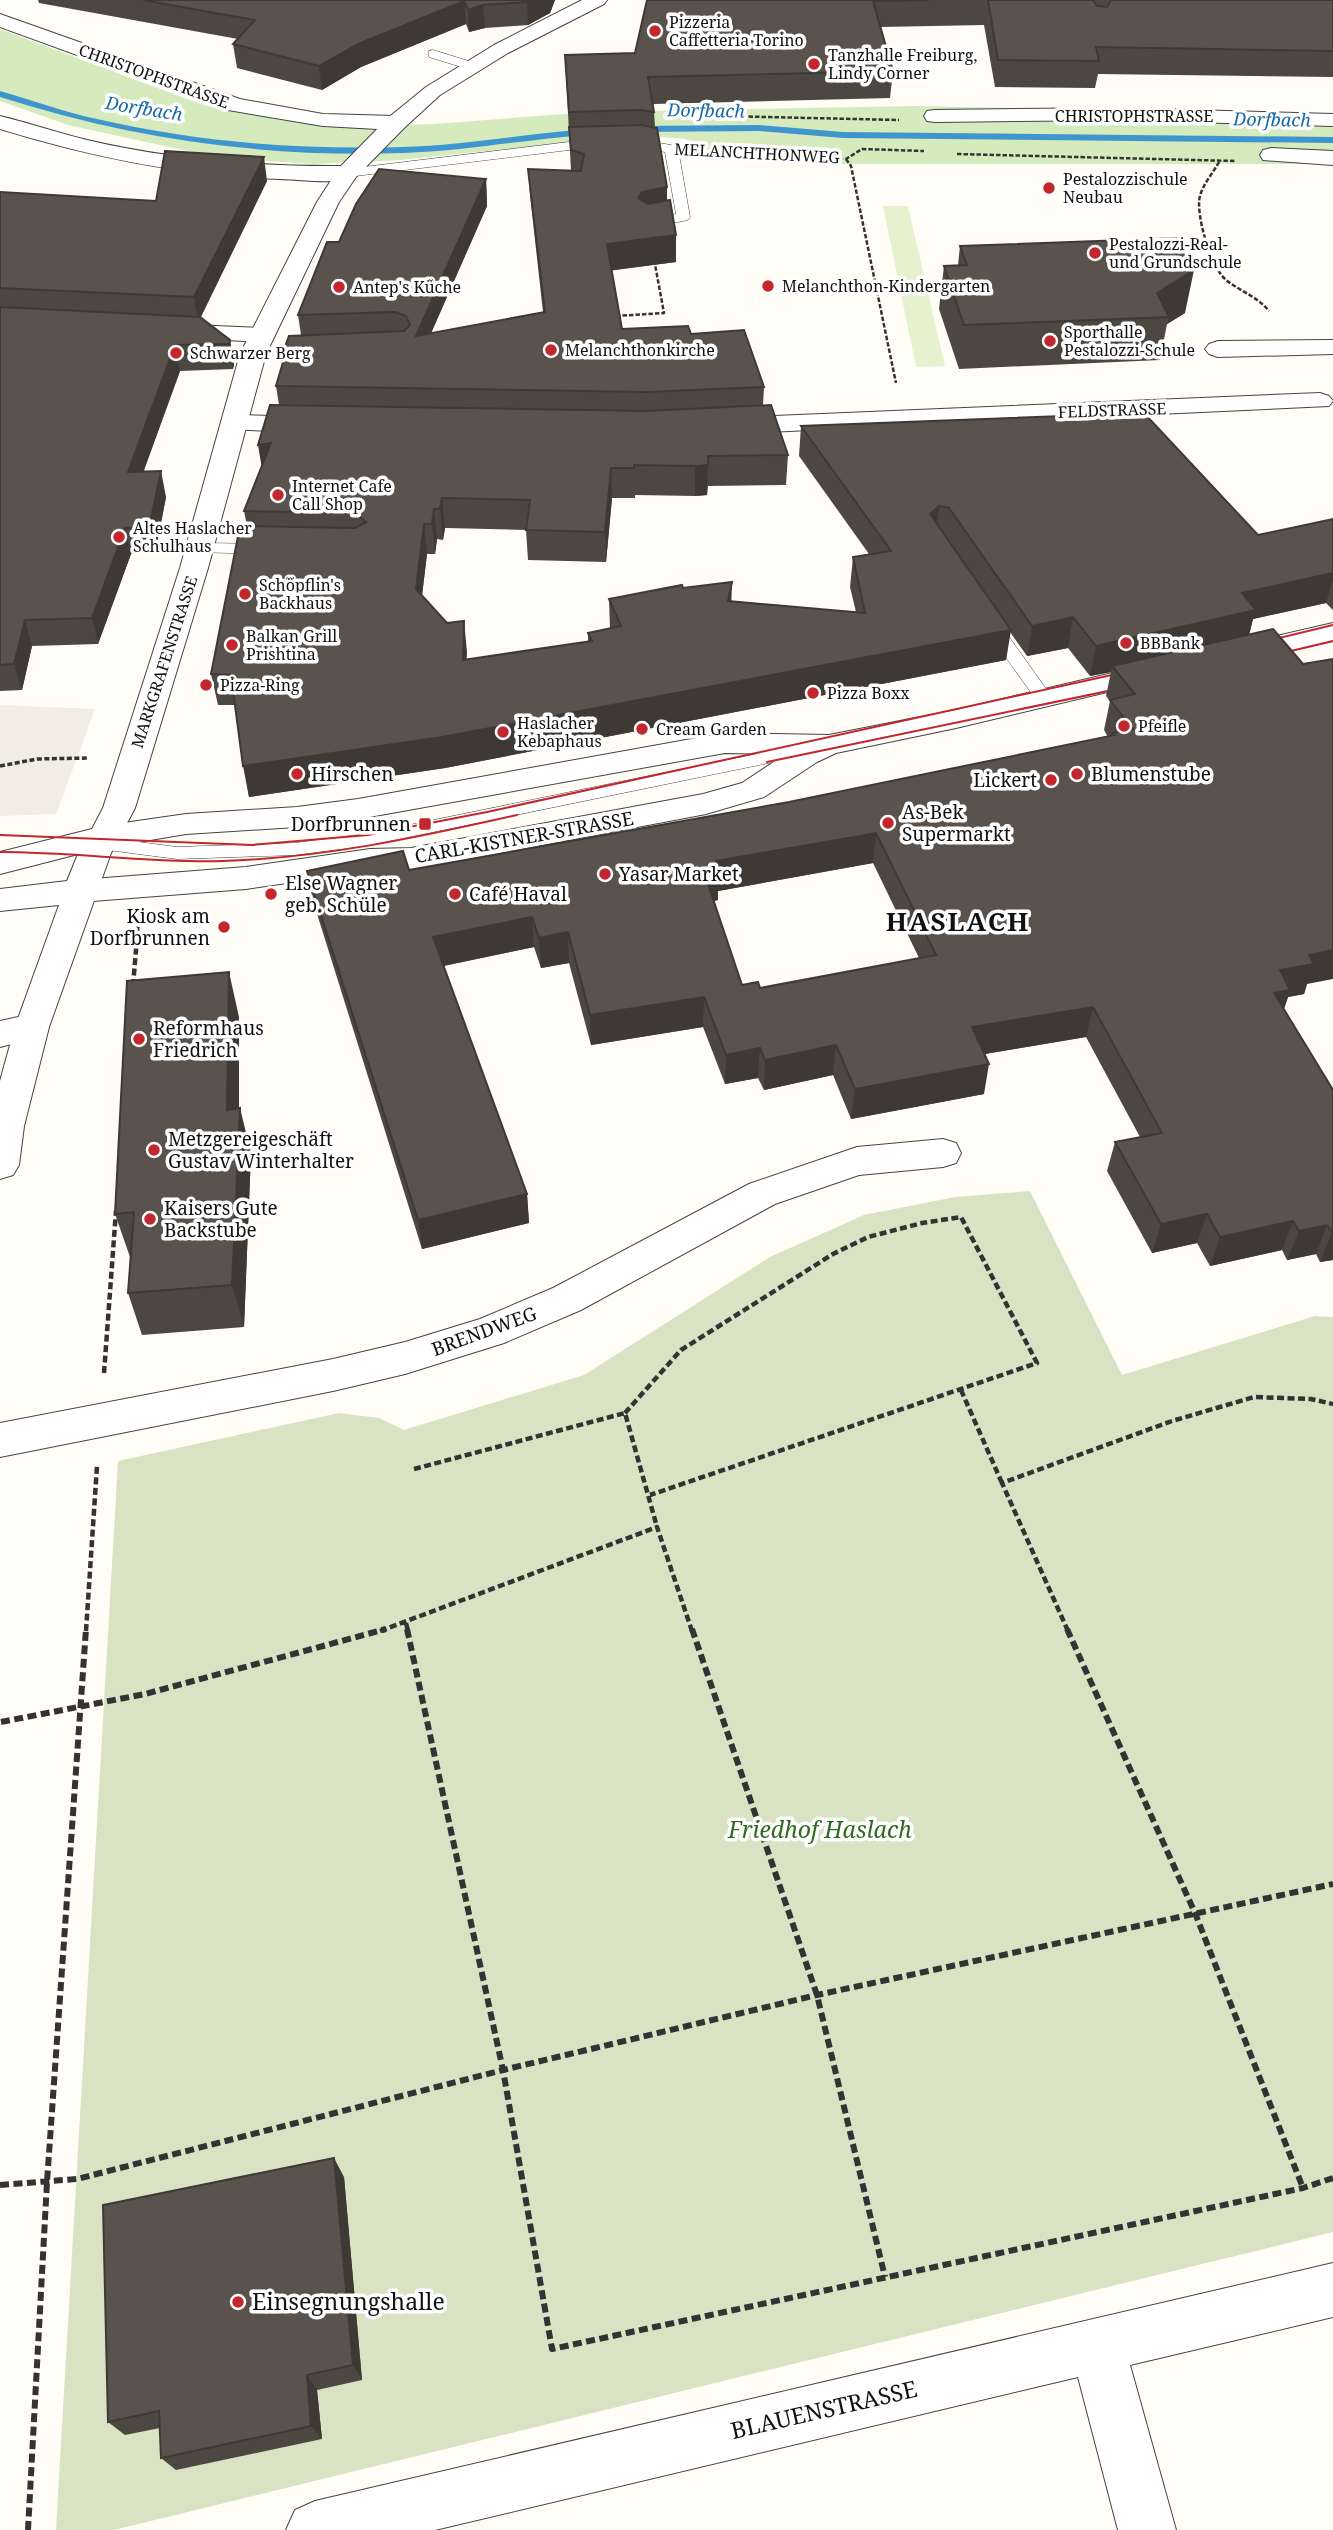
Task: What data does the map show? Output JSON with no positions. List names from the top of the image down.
{
  "streets": {
    "street": [
      "CHRISTOPHSTRASSE",
      "FELDSTRASSE",
      "MARKGRAFENSTRASSE",
      "CARL-KISTNER-STRASSE",
      "BRENDWEG",
      "BLAUENSTRASSE"
    ],
    "lane": ["MELANCHTHONWEG"]
  },
  "crossings": [
    ["CHRISTOPHSTRASSE", "MARKGRAFENSTRASSE"],
    ["MELANCHTHONWEG", "MARKGRAFENSTRASSE"],
    ["MARKGRAFENSTRASSE", "CARL-KISTNER-STRASSE"]
  ],
  "districts": ["HASLACH"],
  "water": ["Dorfbach"],
  "parks": ["Friedhof Haslach"],
  "places": {
    "other": [
      "Pizzeria Caffetteria Torino",
      "Tanzhalle Freiburg, Lindy Corner",
      "Pestalozzischule Neubau",
      "Pestalozzi-Real- und Grundschule",
      "Melanchthon-Kindergarten",
      "Antep's Küche",
      "Sporthalle Pestalozzi-Schule",
      "Melanchthonkirche",
      "Schwarzer Berg",
      "Internet Cafe Call Shop",
      "Altes Haslacher Schulhaus",
      "Schöpflin's Backhaus",
      "BBBank",
      "Balkan Grill Prishtina",
      "Pizza-Ring",
      "Pizza Boxx",
      "Pfeifle",
      "Cream Garden",
      "Haslacher Kebaphaus",
      "Hirschen",
      "Blumenstube",
      "Lickert",
      "As-Bek Supermarkt",
      "Yasar Market",
      "Else Wagner geb. Schüle",
      "Café Haval",
      "Kiosk am Dorfbrunnen",
      "Reformhaus Friedrich",
      "Metzgereigeschäft Gustav Winterhalter",
      "Kaisers Gute Backstube",
      "Einsegnungshalle"
    ],
    "transit": ["Dorfbrunnen"]
  }
}
